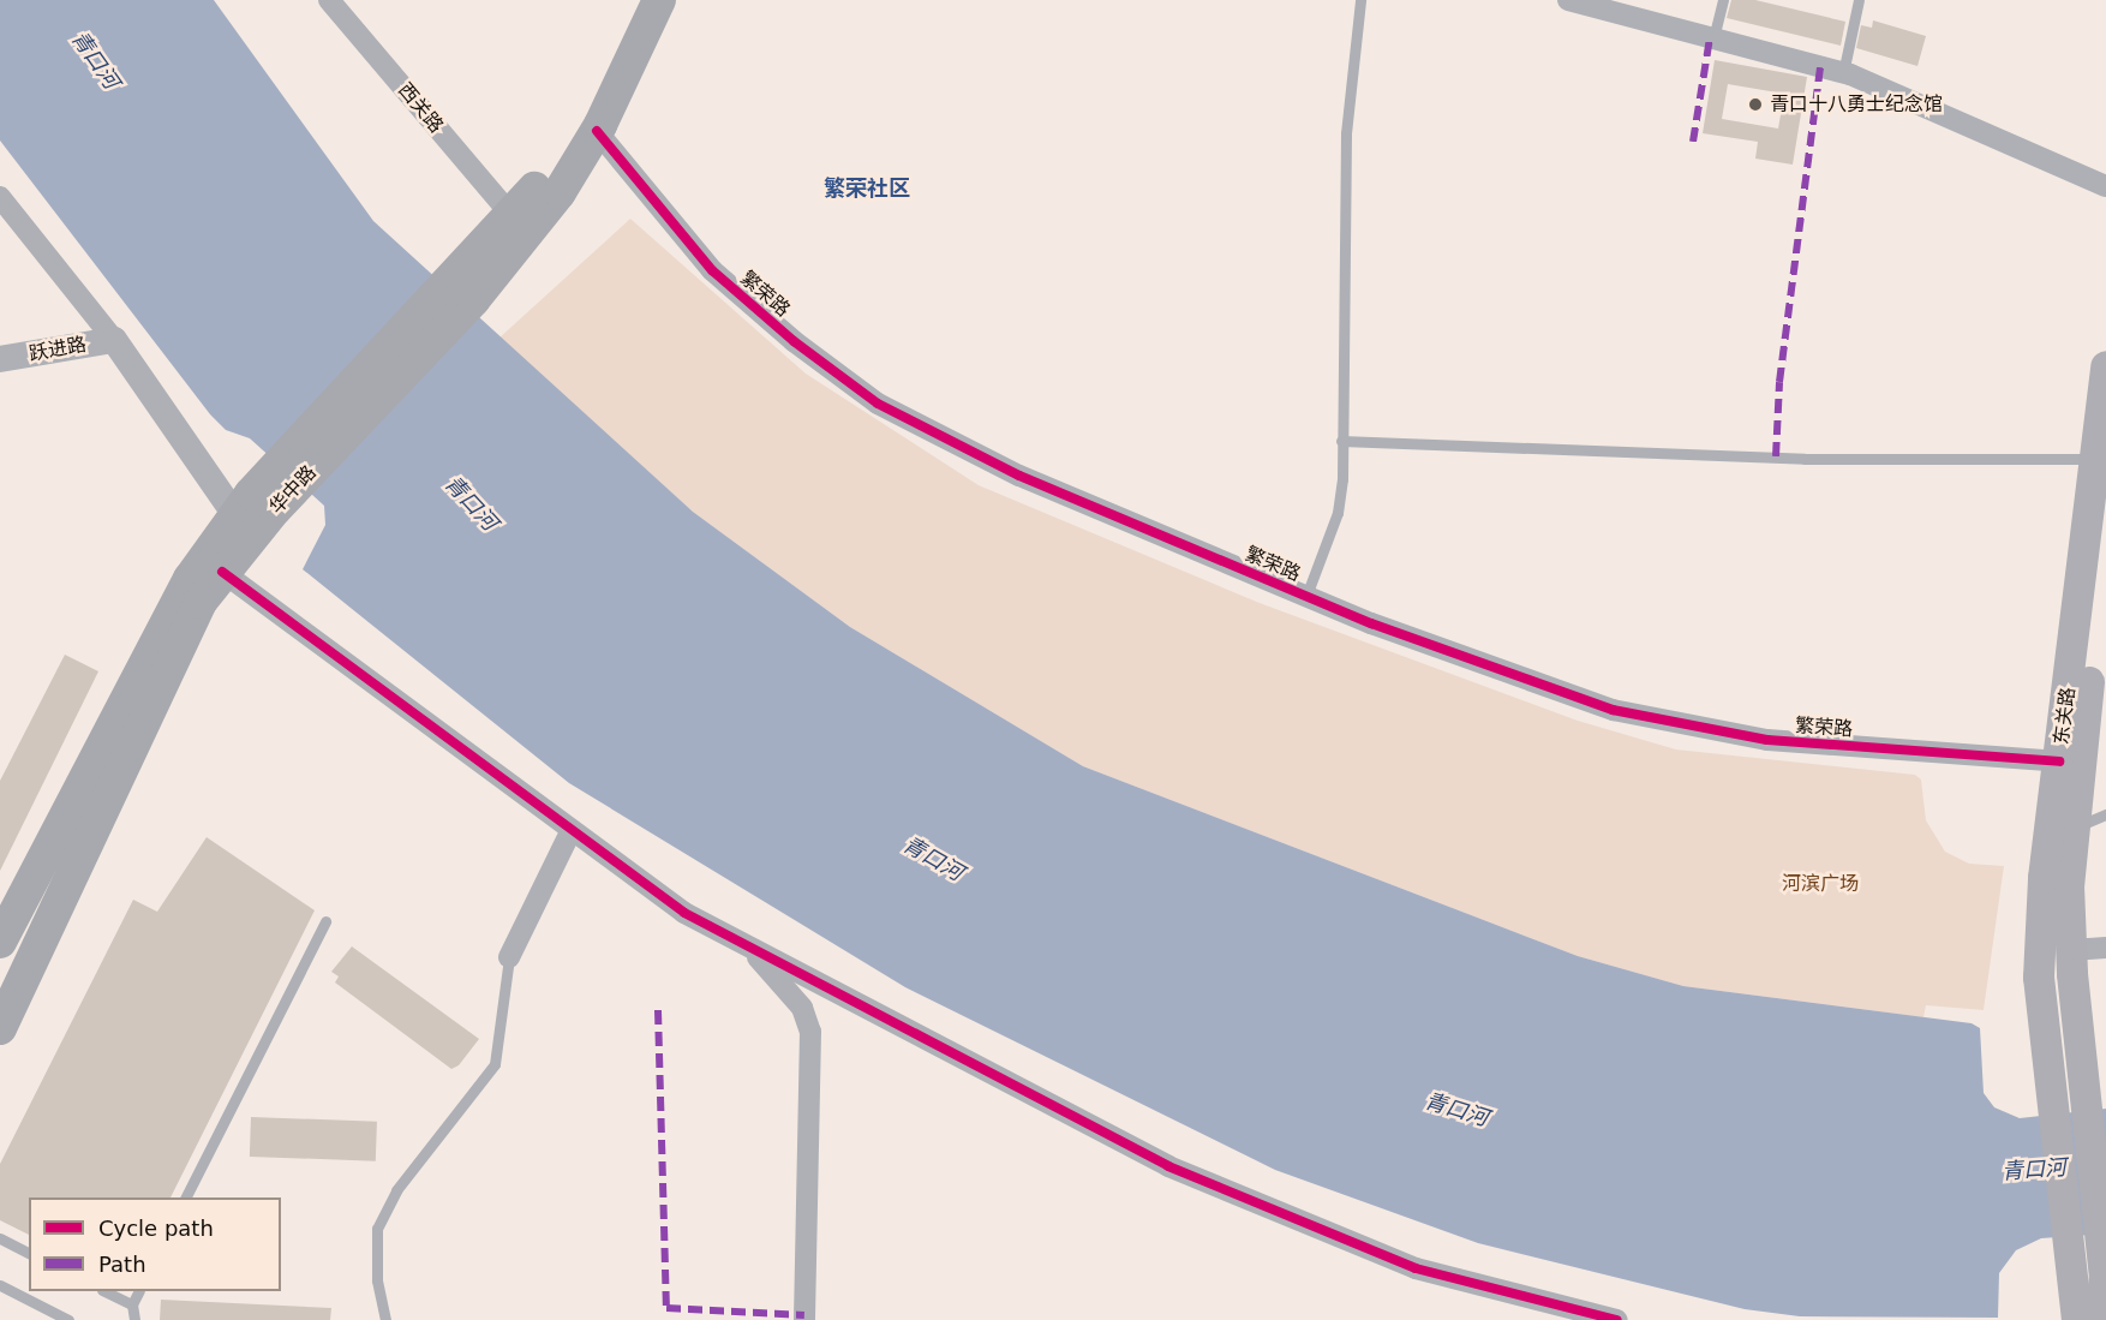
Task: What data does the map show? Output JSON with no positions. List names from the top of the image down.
{
  "streets": {
    "main road": ["华中路", "东关路"],
    "street": ["西关路", "繁荣路", "跃进路"]
  },
  "crossings": [
    ["西关路", "华中路"],
    ["繁荣路", "华中路"],
    ["繁荣路", "东关路"]
  ],
  "districts": ["繁荣社区"],
  "water": ["青口河"],
  "parks": ["河滨广场"],
  "places": ["青口十八勇士纪念馆"],
  "legend": ["Cycle path", "Path"]
}
